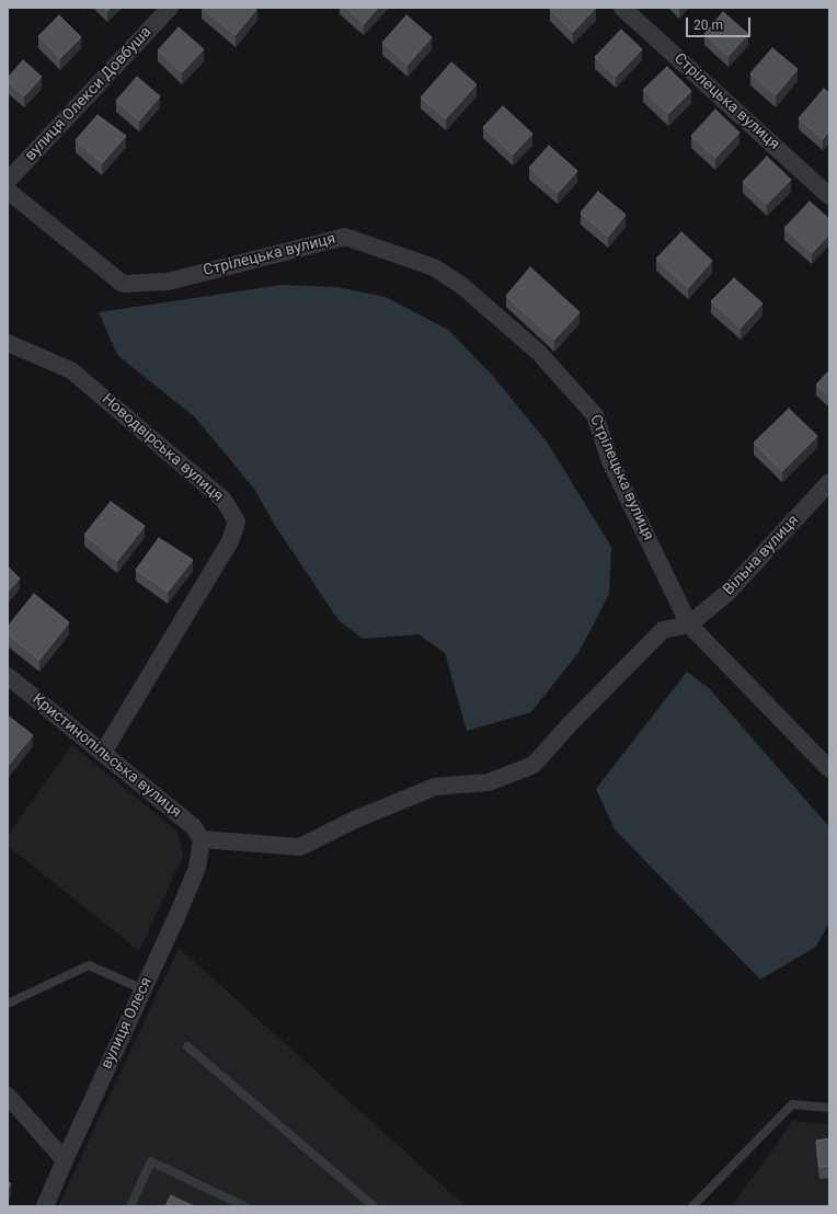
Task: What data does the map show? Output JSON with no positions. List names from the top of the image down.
{
  "streets": {
    "street": [
      "вулиця Олекси Довбуша",
      "Стрілецька вулиця",
      "Новодвірська вулиця",
      "Вільна вулиця",
      "Кристинопільська вулиця",
      "вулиця Олеся"
    ]
  },
  "crossings": [
    ["Стрілецька вулиця", "Вільна вулиця"],
    ["Новодвірська вулиця", "Кристинопільська вулиця"],
    ["Кристинопільська вулиця", "вулиця Олеся"]
  ],
  "scale_bar": "20 m"
}
